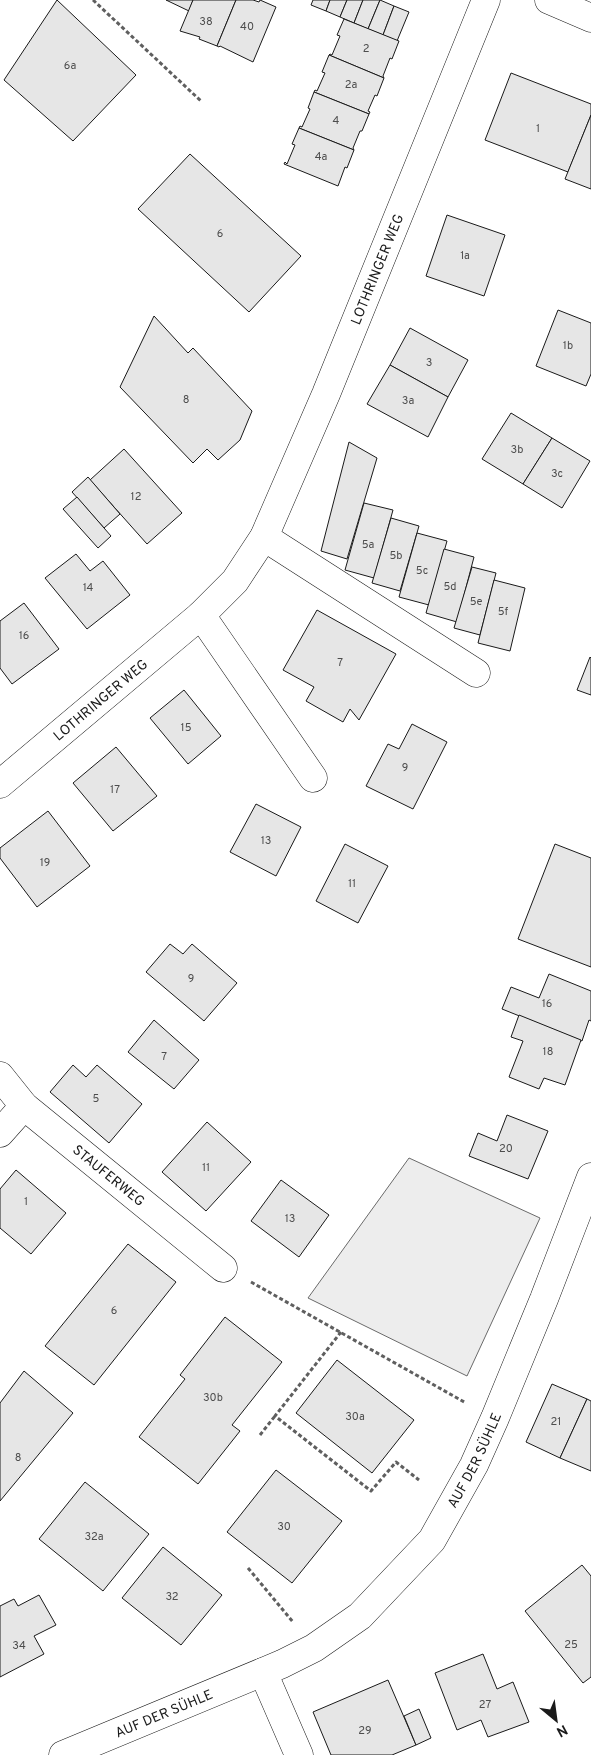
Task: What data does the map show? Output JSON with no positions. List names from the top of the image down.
{
  "streets": {
    "street": ["LOTHRINGER WEG", "STAUFERWEG", "AUF DER SÜHLE"]
  },
  "house_numbers": [
    "38",
    "40",
    "2",
    "6a",
    "2a",
    "4",
    "1",
    "4a",
    "6",
    "1a",
    "1b",
    "3",
    "8",
    "3a",
    "3b",
    "3c",
    "12",
    "5a",
    "5b",
    "5c",
    "5d",
    "14",
    "5e",
    "5f",
    "16",
    "7",
    "15",
    "9",
    "17",
    "13",
    "19",
    "11",
    "9",
    "16",
    "18",
    "7",
    "5",
    "20",
    "11",
    "1",
    "13",
    "6",
    "30b",
    "30a",
    "21",
    "8",
    "30",
    "32a",
    "32",
    "25",
    "34",
    "27",
    "29"
  ],
  "north": "bottom right"
}
